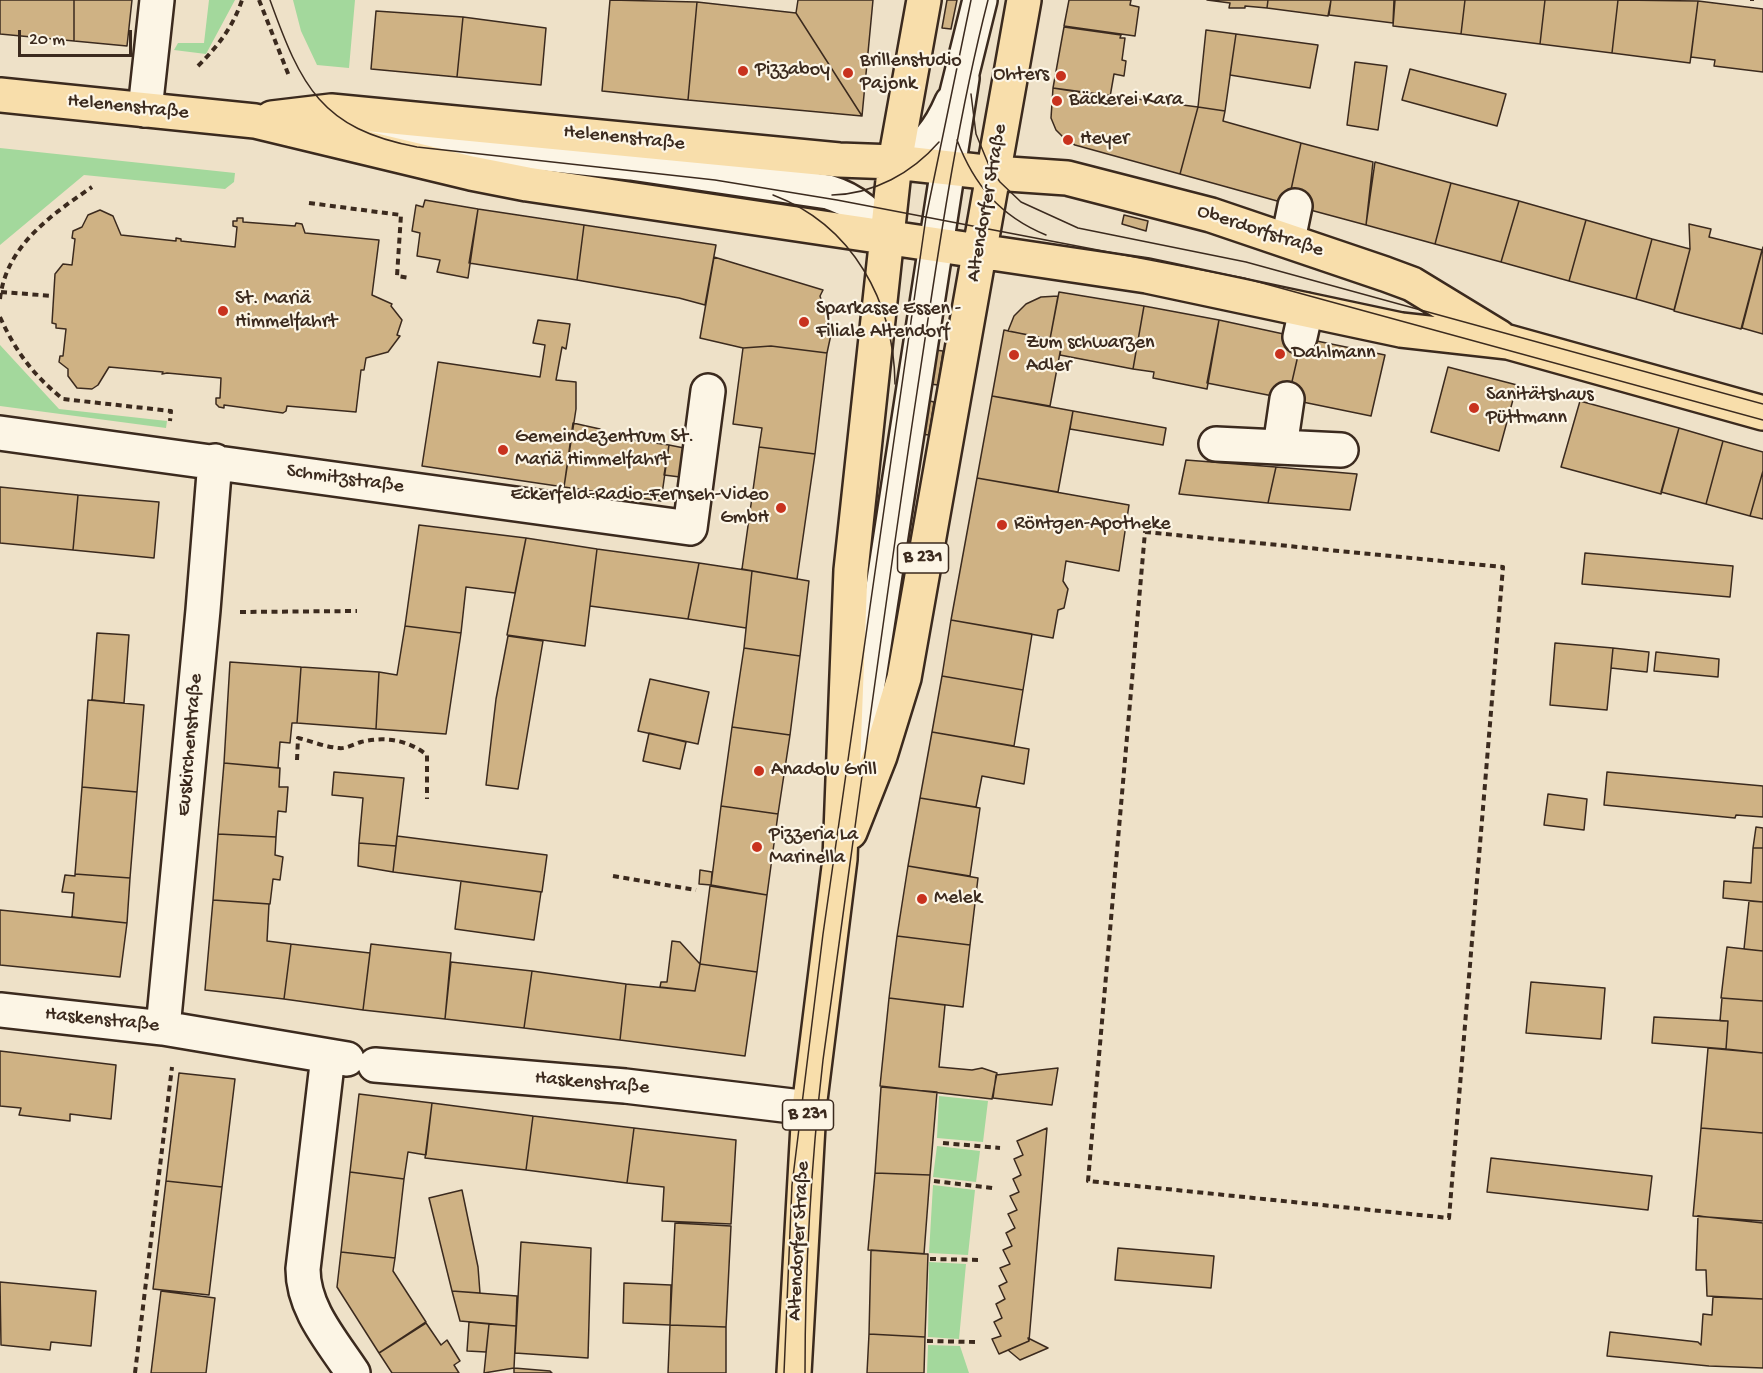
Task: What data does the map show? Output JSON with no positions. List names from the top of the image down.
{
  "streets": {
    "main road": [
      "Helenenstraße",
      "Altendorfer Straße",
      "Oberdorfstraße",
      "B 231"
    ],
    "street": ["Schmitzstraße", "Euskirchenstraße", "Haskenstraße"]
  },
  "crossings": [
    ["Helenenstraße", "Altendorfer Straße"],
    ["Helenenstraße", "Oberdorfstraße"],
    ["Altendorfer Straße", "Oberdorfstraße"],
    ["Altendorfer Straße", "Haskenstraße"],
    ["Schmitzstraße", "Euskirchenstraße"],
    ["Euskirchenstraße", "Haskenstraße"]
  ],
  "places": [
    "Pizzaboy",
    "Brillenstudio Pajonk",
    "Ohters",
    "Bäckerei Kara",
    "Heyer",
    "St. Mariä Himmelfahrt",
    "Sparkasse Essen - Filiale Altendorf",
    "Dahlmann",
    "Zum schwarzen Adler",
    "Sanitätshaus Püttmann",
    "Gemeindezentrum St. Mariä Himmelfahrt",
    "Eckerfeld-Radio-Fernseh-Video GmbH",
    "Röntgen-Apotheke",
    "Anadolu Grill",
    "Pizzeria La Marinella",
    "Melek"
  ],
  "scale_bar": "20 m"
}
